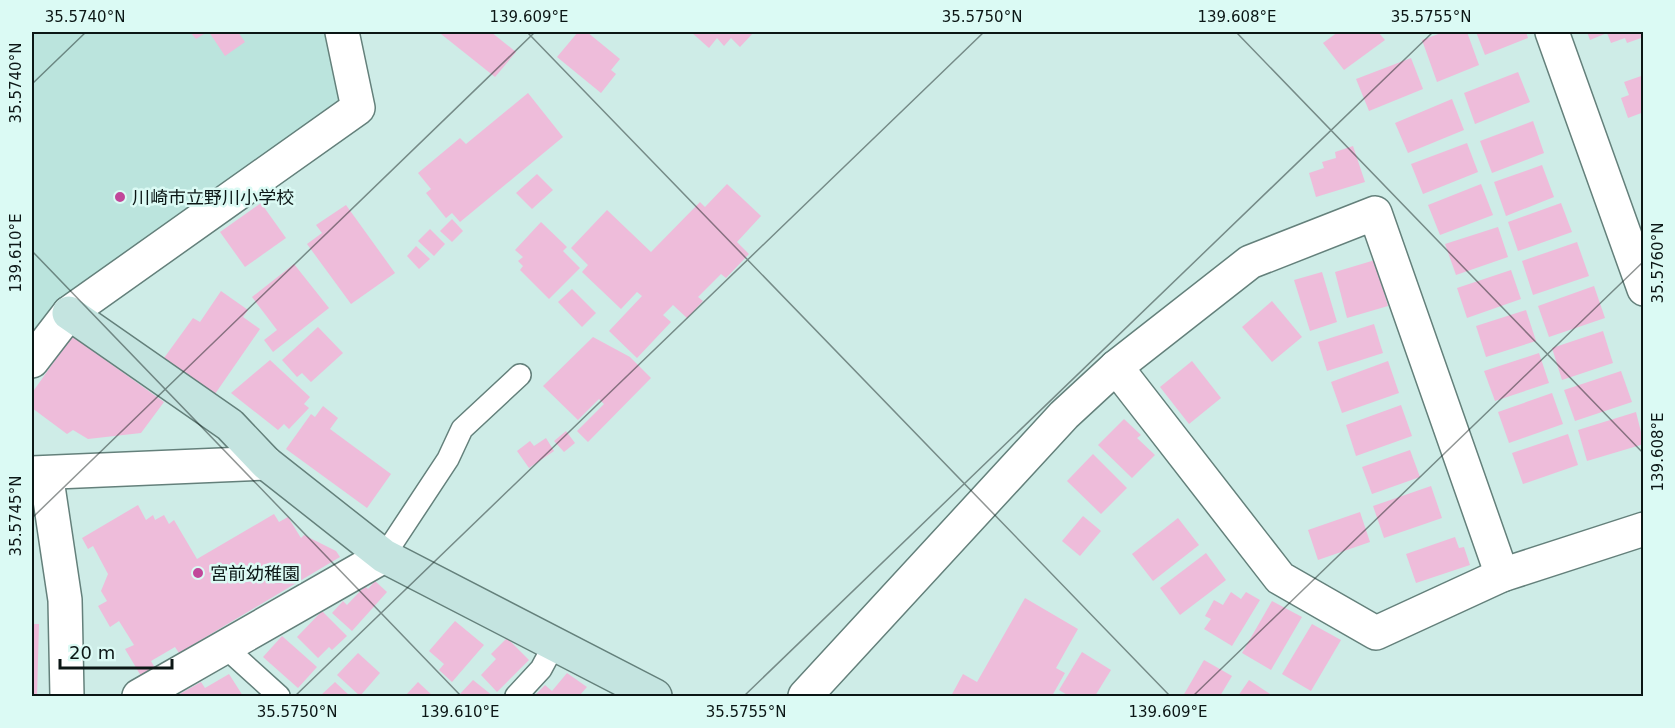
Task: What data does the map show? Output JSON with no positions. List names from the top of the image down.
{
  "places": ["川崎市立野川小学校", "宮前幼稚園"],
  "scale_bar": "20 m",
  "coordinates": [
    "35.5740°N",
    "139.609°E",
    "35.5750°N",
    "139.608°E",
    "35.5755°N",
    "139.610°E",
    "35.5760°N",
    "35.5745°N"
  ]
}
